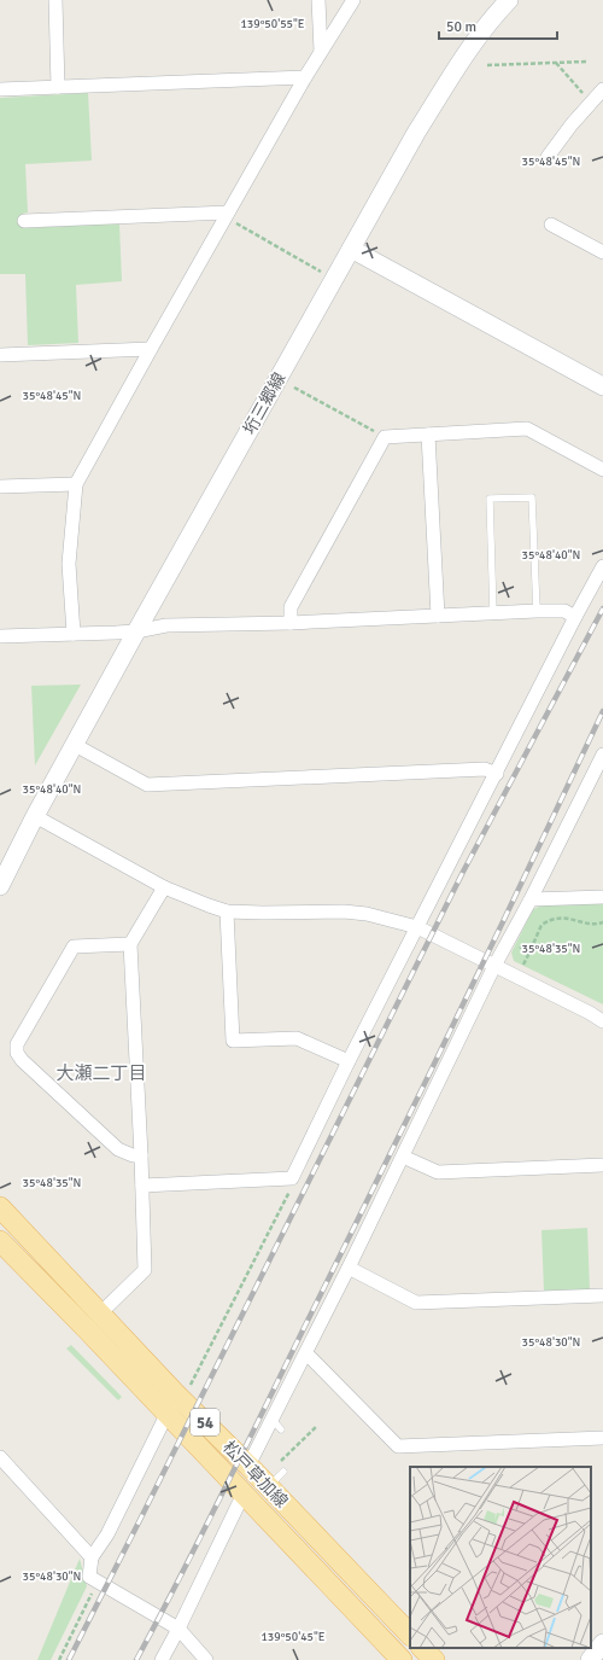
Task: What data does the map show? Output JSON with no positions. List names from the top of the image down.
{
  "streets": {
    "main road": ["54", "松戸草加線"],
    "street": ["垳三郷線"]
  },
  "districts": ["大瀬二丁目"],
  "scale_bar": "50 m",
  "coordinates": [
    "139°50'55\"E",
    "35°48'45\"N",
    "35°48'40\"N",
    "35°48'35\"N",
    "35°48'30\"N",
    "139°50'45\"E"
  ]
}
